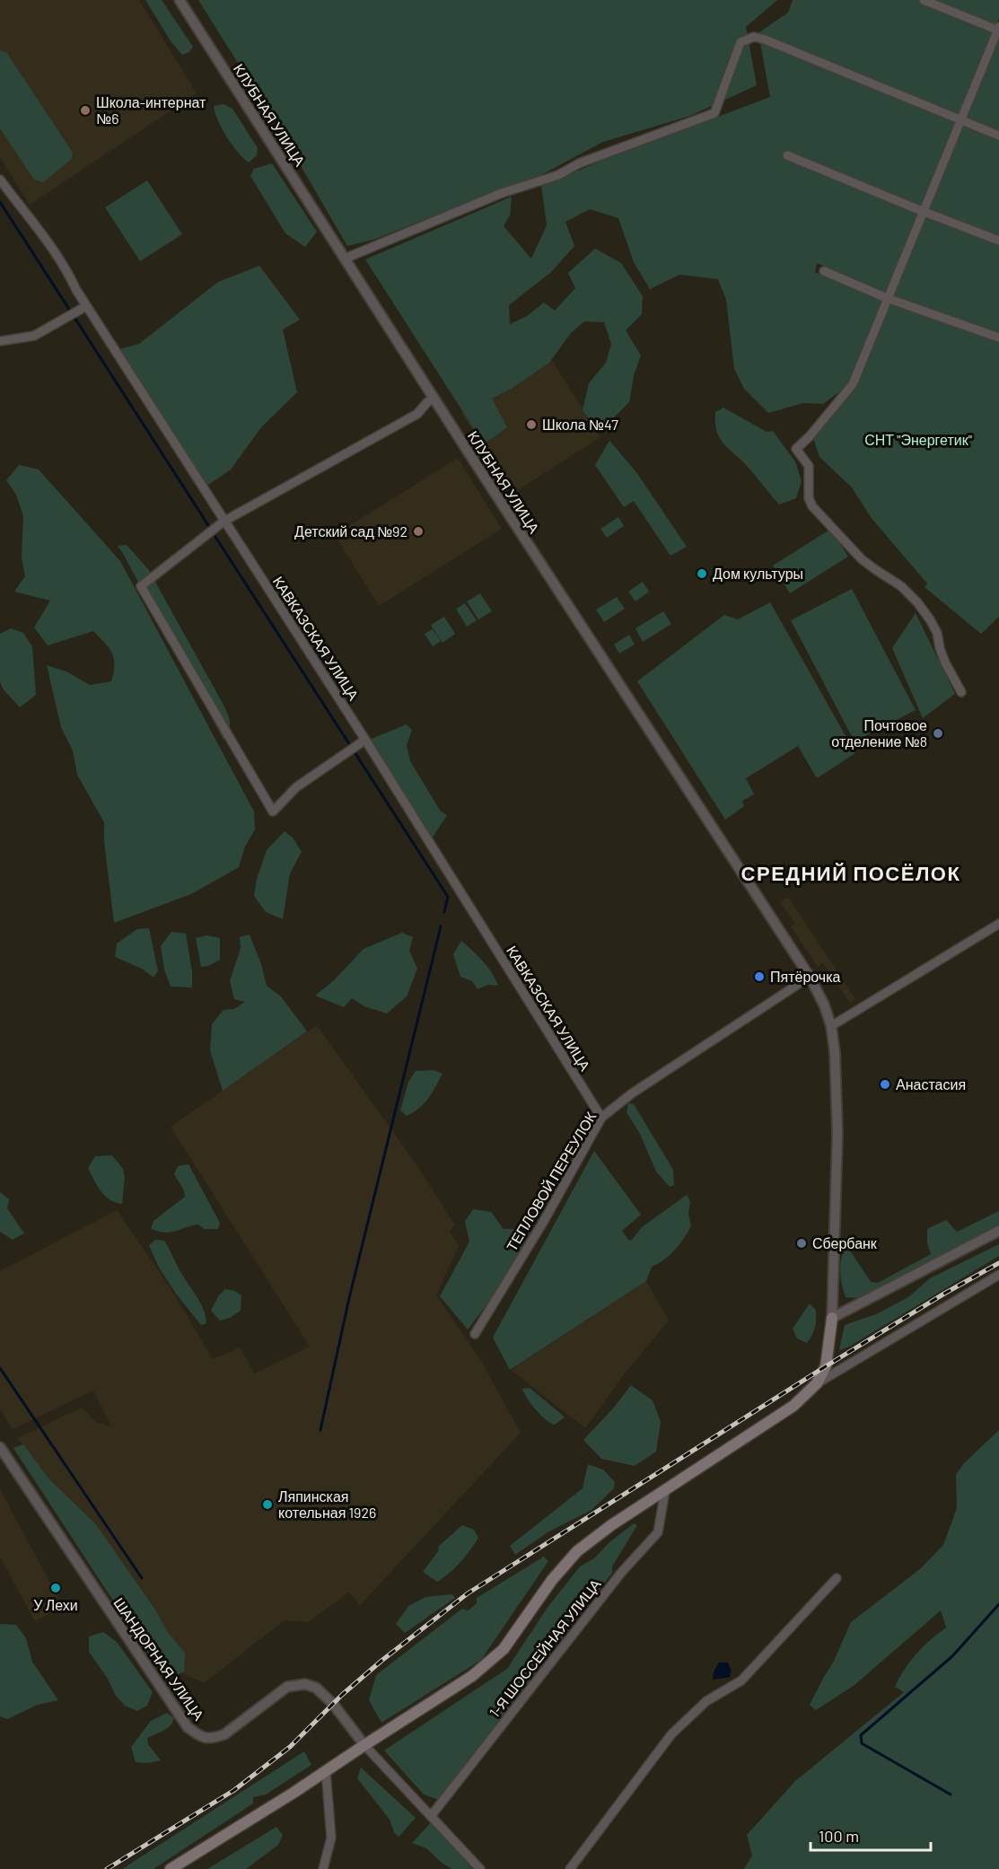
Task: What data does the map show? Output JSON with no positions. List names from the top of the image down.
{
  "streets": {
    "street": [
      "КЛУБНАЯ УЛИЦА",
      "КАВКАЗСКАЯ УЛИЦА",
      "ТЕПЛОВОЙ ПЕРЕУЛОК",
      "1-Я ШОССЕЙНАЯ УЛИЦА",
      "ШАНДОРНАЯ УЛИЦА"
    ]
  },
  "crossings": [
    ["КЛУБНАЯ УЛИЦА", "ТЕПЛОВОЙ ПЕРЕУЛОК"],
    ["КАВКАЗСКАЯ УЛИЦА", "ТЕПЛОВОЙ ПЕРЕУЛОК"]
  ],
  "districts": ["СРЕДНИЙ ПОСЁЛОК"],
  "parks": ["СНТ \"Энергетик\""],
  "places": [
    "Школа-интернат №6",
    "Школа №47",
    "Детский сад №92",
    "Дом культуры",
    "Почтовое отделение №8",
    "Пятёрочка",
    "Анастасия",
    "Сбербанк",
    "Ляпинская котельная 1926",
    "У Лехи"
  ],
  "scale_bar": "100 m"
}
